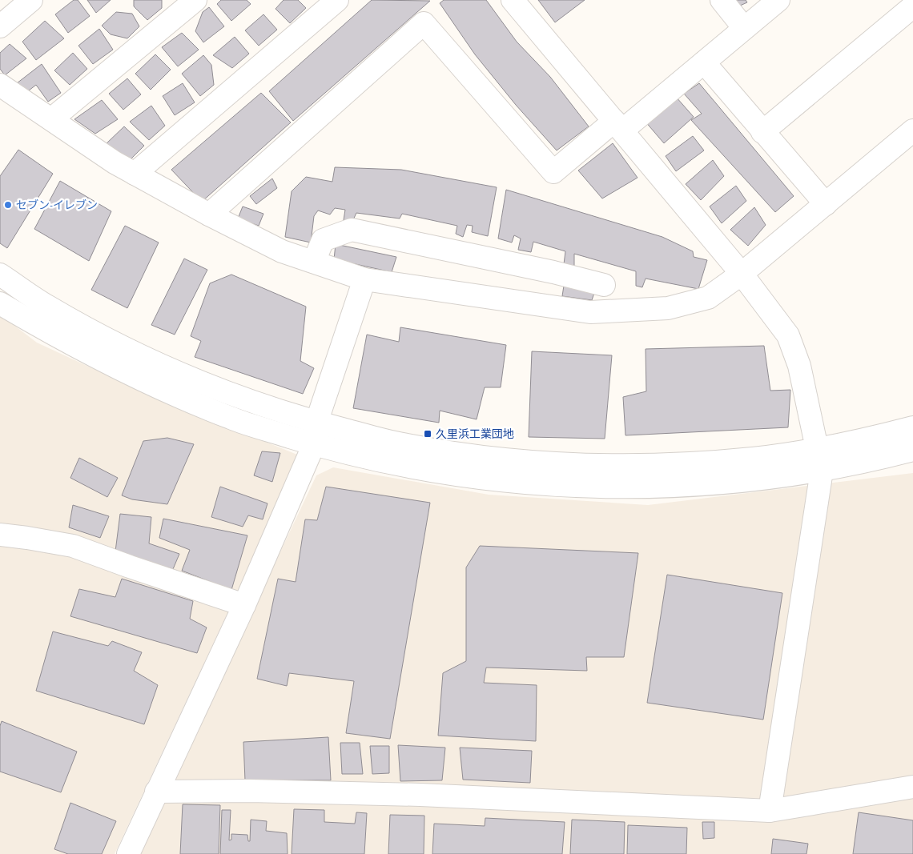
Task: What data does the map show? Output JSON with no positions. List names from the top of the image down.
{
  "places": {
    "other": ["セブン-イレブン"],
    "transit": ["久里浜工業団地"]
  }
}
